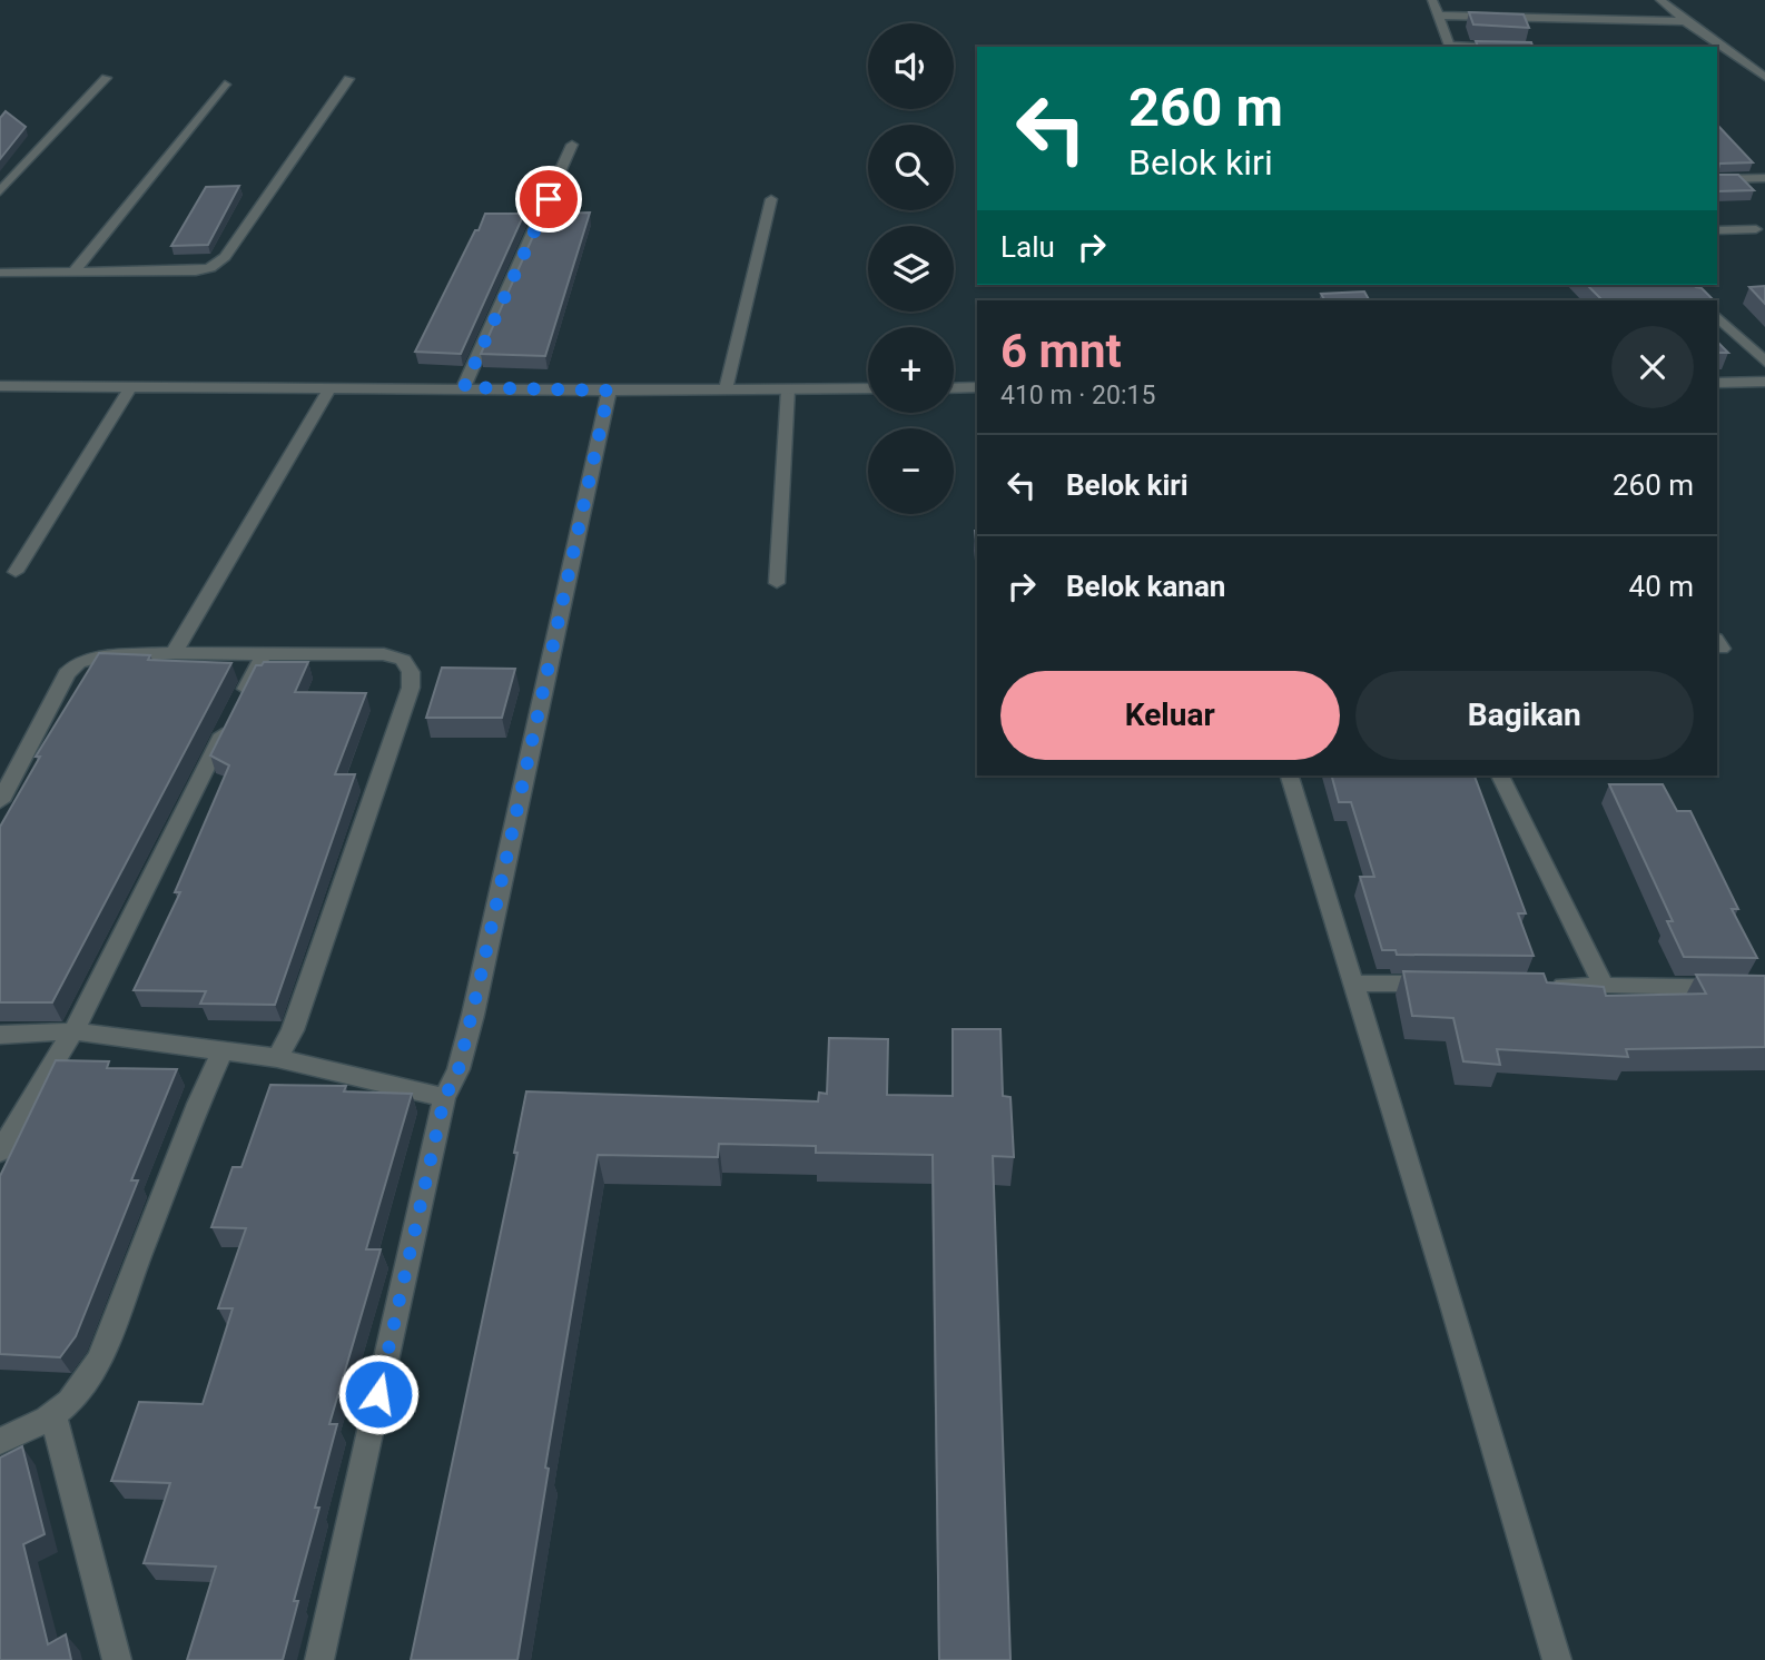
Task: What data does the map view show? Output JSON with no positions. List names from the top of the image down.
{
  "page": {
    "map_buttons": ["+", "−"],
    "turn": ["260 m", "Belok kiri"],
    "then": "Lalu",
    "heading": ["6 mnt", "410 m · 20:15"],
    "list": [
      {
        "name": "Belok kiri",
        "value": "260 m"
      },
      {
        "name": "Belok kanan",
        "value": "40 m"
      }
    ],
    "buttons": ["Keluar", "Bagikan"]
  }
}
